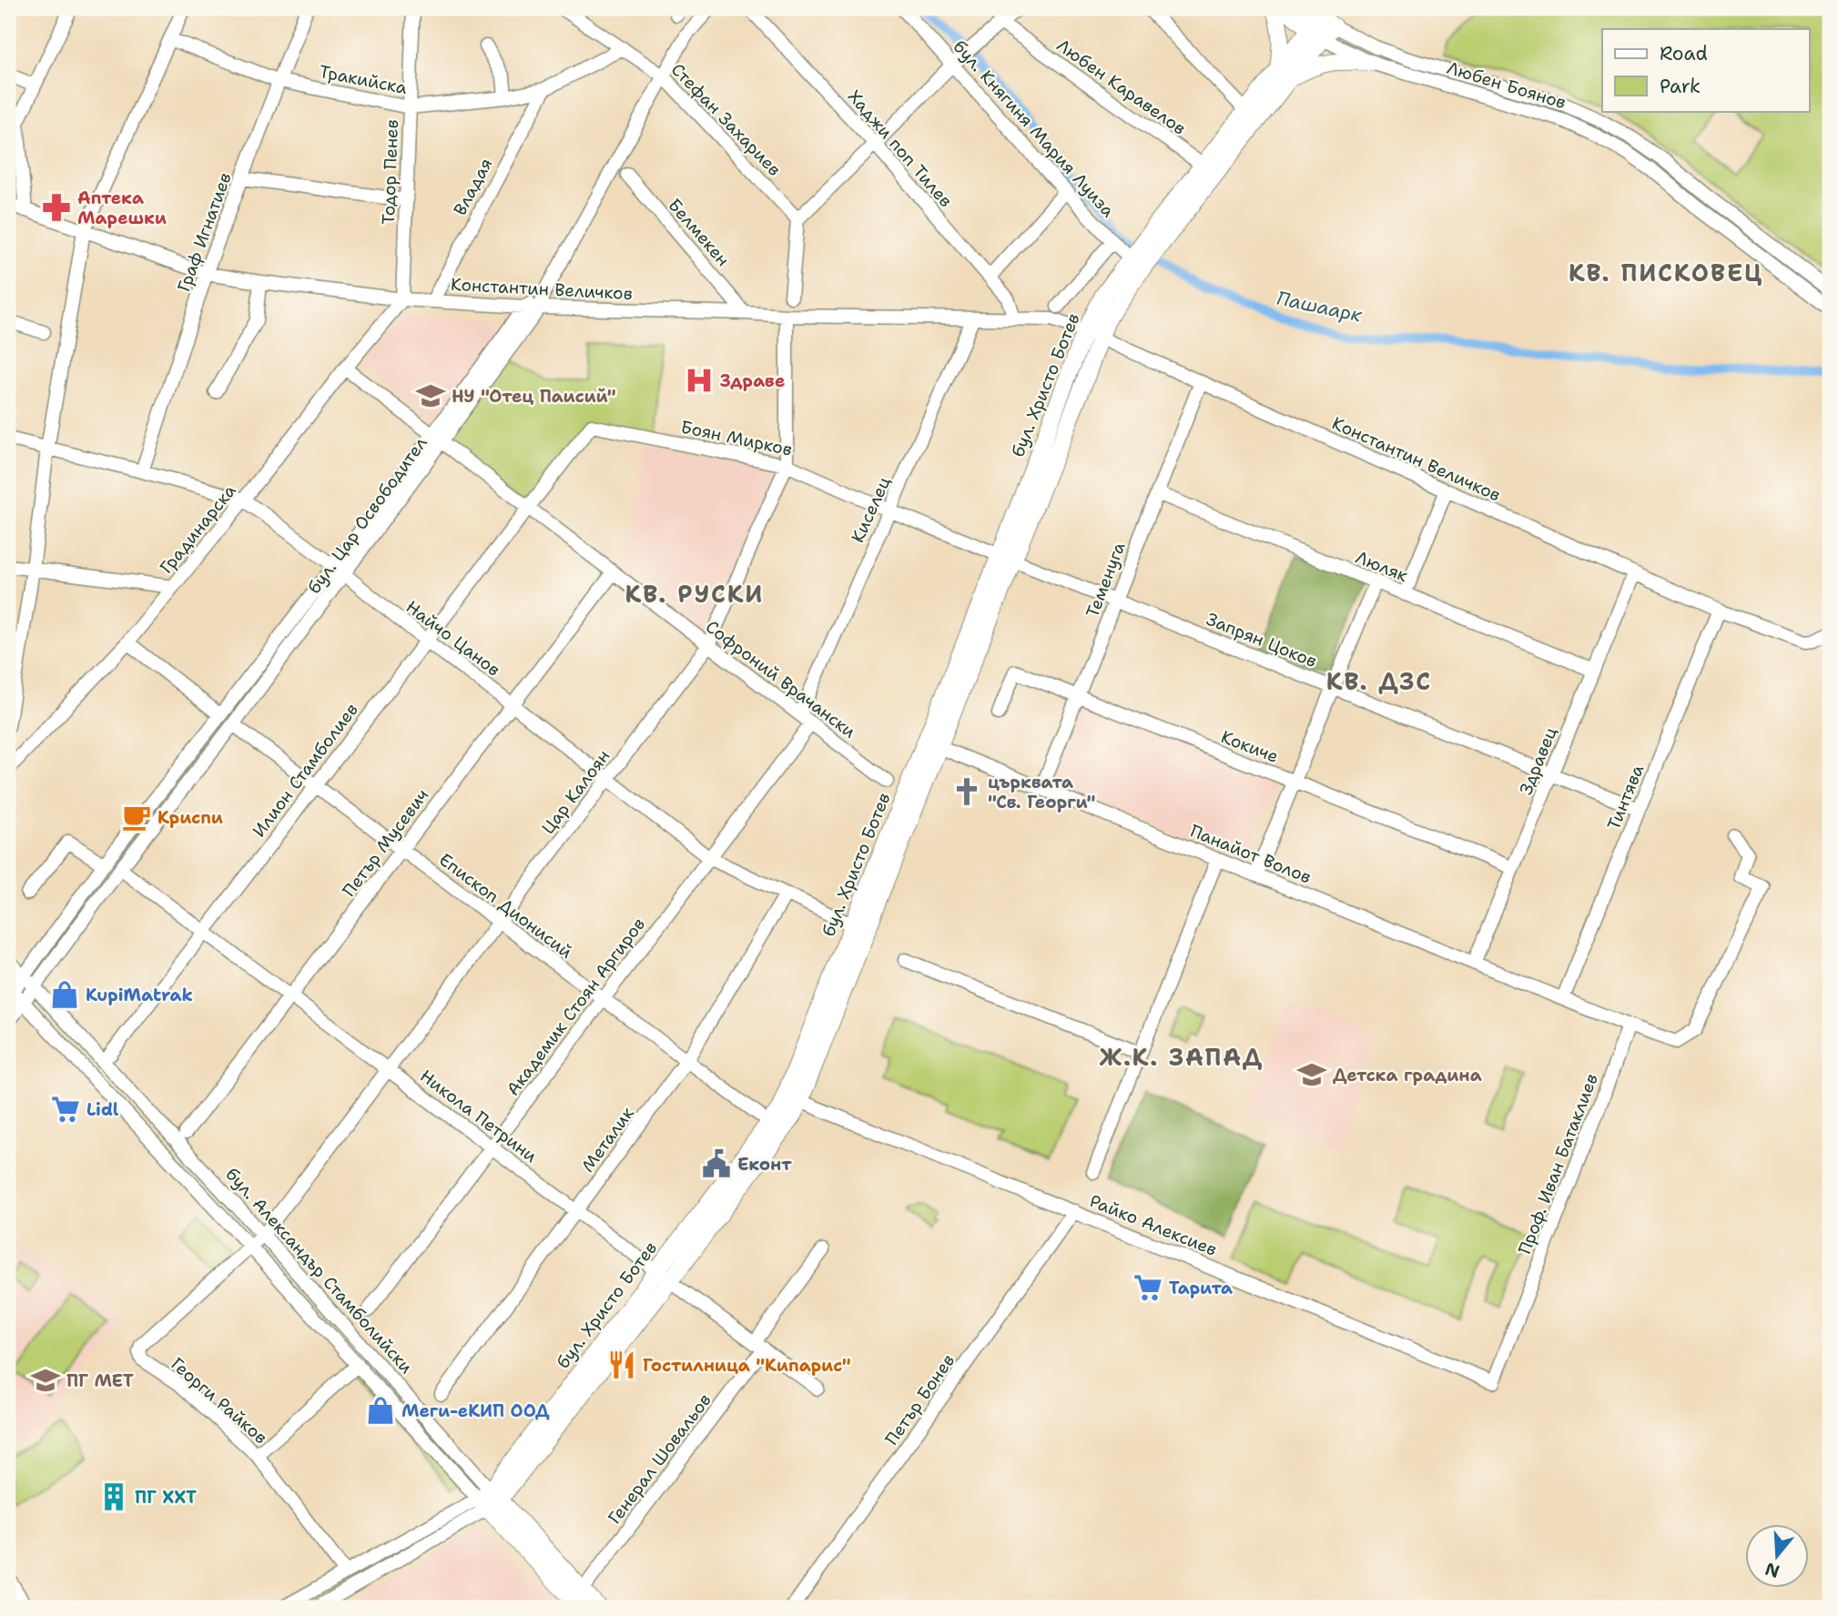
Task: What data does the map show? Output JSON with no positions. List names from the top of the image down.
{
  "streets": {
    "main road": ["Любен Боянов", "бул. Христо Ботев", "бул. Александър Стамболийски"],
    "street": [
      "Тракийска",
      "Любен Каравелов",
      "Стефан Захариев",
      "бул. Княгиня Мария Луиза",
      "Хаджи поп Тилев",
      "Тодор Пенев",
      "Владая",
      "Граф Игнатиев",
      "Белмекен",
      "Константин Величков",
      "Боян Мирков",
      "Киселец",
      "бул. Цар Освободител",
      "Градинарска",
      "Люляк",
      "Теменуга",
      "Найчо Цанов",
      "Запрян Цоков",
      "Софроний Врачански",
      "Кокиче",
      "Здравец",
      "Илион Стамболиев",
      "Цар Калоян",
      "Тинтява",
      "Петър Мусевич",
      "Панайот Волов",
      "Епископ Дионисий",
      "Академик Стоян Аргиров",
      "Никола Петрини",
      "Металик",
      "Проф. Иван Батаклиев",
      "Райко Алексиев",
      "Петър Бонев",
      "Георги Райков",
      "Генерал Шовальов"
    ]
  },
  "crossings": [
    ["Тракийска", "Стефан Захариев"],
    ["Тракийска", "Тодор Пенев"],
    ["Тракийска", "Владая"],
    ["Тракийска", "Граф Игнатиев"],
    ["Любен Боянов", "бул. Христо Ботев"],
    ["Любен Каравелов", "бул. Христо Ботев"],
    ["Стефан Захариев", "бул. Цар Освободител"],
    ["бул. Княгиня Мария Луиза", "бул. Христо Ботев"],
    ["Хаджи поп Тилев", "Константин Величков"],
    ["Тодор Пенев", "Константин Величков"],
    ["Тодор Пенев", "Градинарска"],
    ["Владая", "Константин Величков"],
    ["Граф Игнатиев", "Константин Величков"],
    ["Граф Игнатиев", "Найчо Цанов"],
    ["Белмекен", "Константин Величков"],
    ["Константин Величков", "бул. Христо Ботев"],
    ["Константин Величков", "Киселец"],
    ["Константин Величков", "бул. Цар Освободител"],
    ["Константин Величков", "Градинарска"],
    ["Константин Величков", "Теменуга"],
    ["Константин Величков", "Здравец"],
    ["Константин Величков", "Цар Калоян"],
    ["Константин Величков", "Тинтява"],
    ["бул. Христо Ботев", "Боян Мирков"],
    ["бул. Христо Ботев", "Найчо Цанов"],
    ["бул. Христо Ботев", "Запрян Цоков"],
    ["бул. Христо Ботев", "Панайот Волов"],
    ["бул. Христо Ботев", "Никола Петрини"],
    ["бул. Христо Ботев", "Райко Алексиев"],
    ["бул. Христо Ботев", "бул. Александър Стамболийски"],
    ["бул. Христо Ботев", "Георги Райков"],
    ["Боян Мирков", "Киселец"],
    ["Боян Мирков", "Запрян Цоков"],
    ["Боян Мирков", "Софроний Врачански"],
    ["Боян Мирков", "Илион Стамболиев"],
    ["Боян Мирков", "Цар Калоян"],
    ["Киселец", "Софроний Врачански"],
    ["бул. Цар Освободител", "Найчо Цанов"],
    ["бул. Цар Освободител", "Софроний Врачански"],
    ["бул. Цар Освободител", "Епископ Дионисий"],
    ["бул. Цар Освободител", "Никола Петрини"],
    ["бул. Цар Освободител", "бул. Александър Стамболийски"],
    ["Градинарска", "Найчо Цанов"],
    ["Люляк", "Теменуга"],
    ["Люляк", "Здравец"],
    ["Теменуга", "Запрян Цоков"],
    ["Теменуга", "Кокиче"],
    ["Теменуга", "Панайот Волов"],
    ["Найчо Цанов", "Илион Стамболиев"],
    ["Найчо Цанов", "Цар Калоян"],
    ["Найчо Цанов", "Петър Мусевич"],
    ["Найчо Цанов", "Академик Стоян Аргиров"],
    ["Найчо Цанов", "Металик"],
    ["Запрян Цоков", "Здравец"],
    ["Запрян Цоков", "Тинтява"],
    ["Софроний Врачански", "Илион Стамболиев"],
    ["Софроний Врачански", "Цар Калоян"],
    ["Софроний Врачански", "Петър Мусевич"],
    ["Софроний Врачански", "Академик Стоян Аргиров"],
    ["Кокиче", "Здравец"],
    ["Здравец", "Панайот Волов"],
    ["Илион Стамболиев", "Епископ Дионисий"],
    ["Илион Стамболиев", "Никола Петрини"],
    ["Цар Калоян", "Епископ Дионисий"],
    ["Цар Калоян", "Никола Петрини"],
    ["Цар Калоян", "бул. Александър Стамболийски"],
    ["Цар Калоян", "Георги Райков"],
    ["Тинтява", "Панайот Волов"],
    ["Петър Мусевич", "Епископ Дионисий"],
    ["Петър Мусевич", "Никола Петрини"],
    ["Епископ Дионисий", "Академик Стоян Аргиров"],
    ["Епископ Дионисий", "Металик"],
    ["Академик Стоян Аргиров", "Никола Петрини"],
    ["Никола Петрини", "Металик"],
    ["Никола Петрини", "Генерал Шовальов"],
    ["Проф. Иван Батаклиев", "Райко Алексиев"],
    ["Райко Алексиев", "Петър Бонев"],
    ["бул. Александър Стамболийски", "Георги Райков"],
    ["бул. Александър Стамболийски", "Генерал Шовальов"]
  ],
  "districts": [
    "КВ. ПИСКОВЕЦ",
    "КВ. РУСКИ",
    "КВ. ДЗС",
    "Ж.К. ЗАПАД"
  ],
  "water": ["Пашаарк"],
  "places": {
    "pharmacy": ["Аптека Марешки"],
    "hospital": ["Здраве"],
    "school or university": ["НУ \"Отец Паисий\"", "Детска градина", "ПГ МЕТ"],
    "church": ["църквата \"Св. Георги\""],
    "cafe": ["Криспи"],
    "shop": ["KupiMatrak", "Меги-еКИП ООД"],
    "supermarket": ["Lidl", "Тарита"],
    "public building": ["Еконт"],
    "restaurant": ["Гостилница \"Кипарис\""],
    "building": ["ПГ ХХТ"]
  },
  "legend": ["Road", "Park"],
  "north": "bottom"
}
